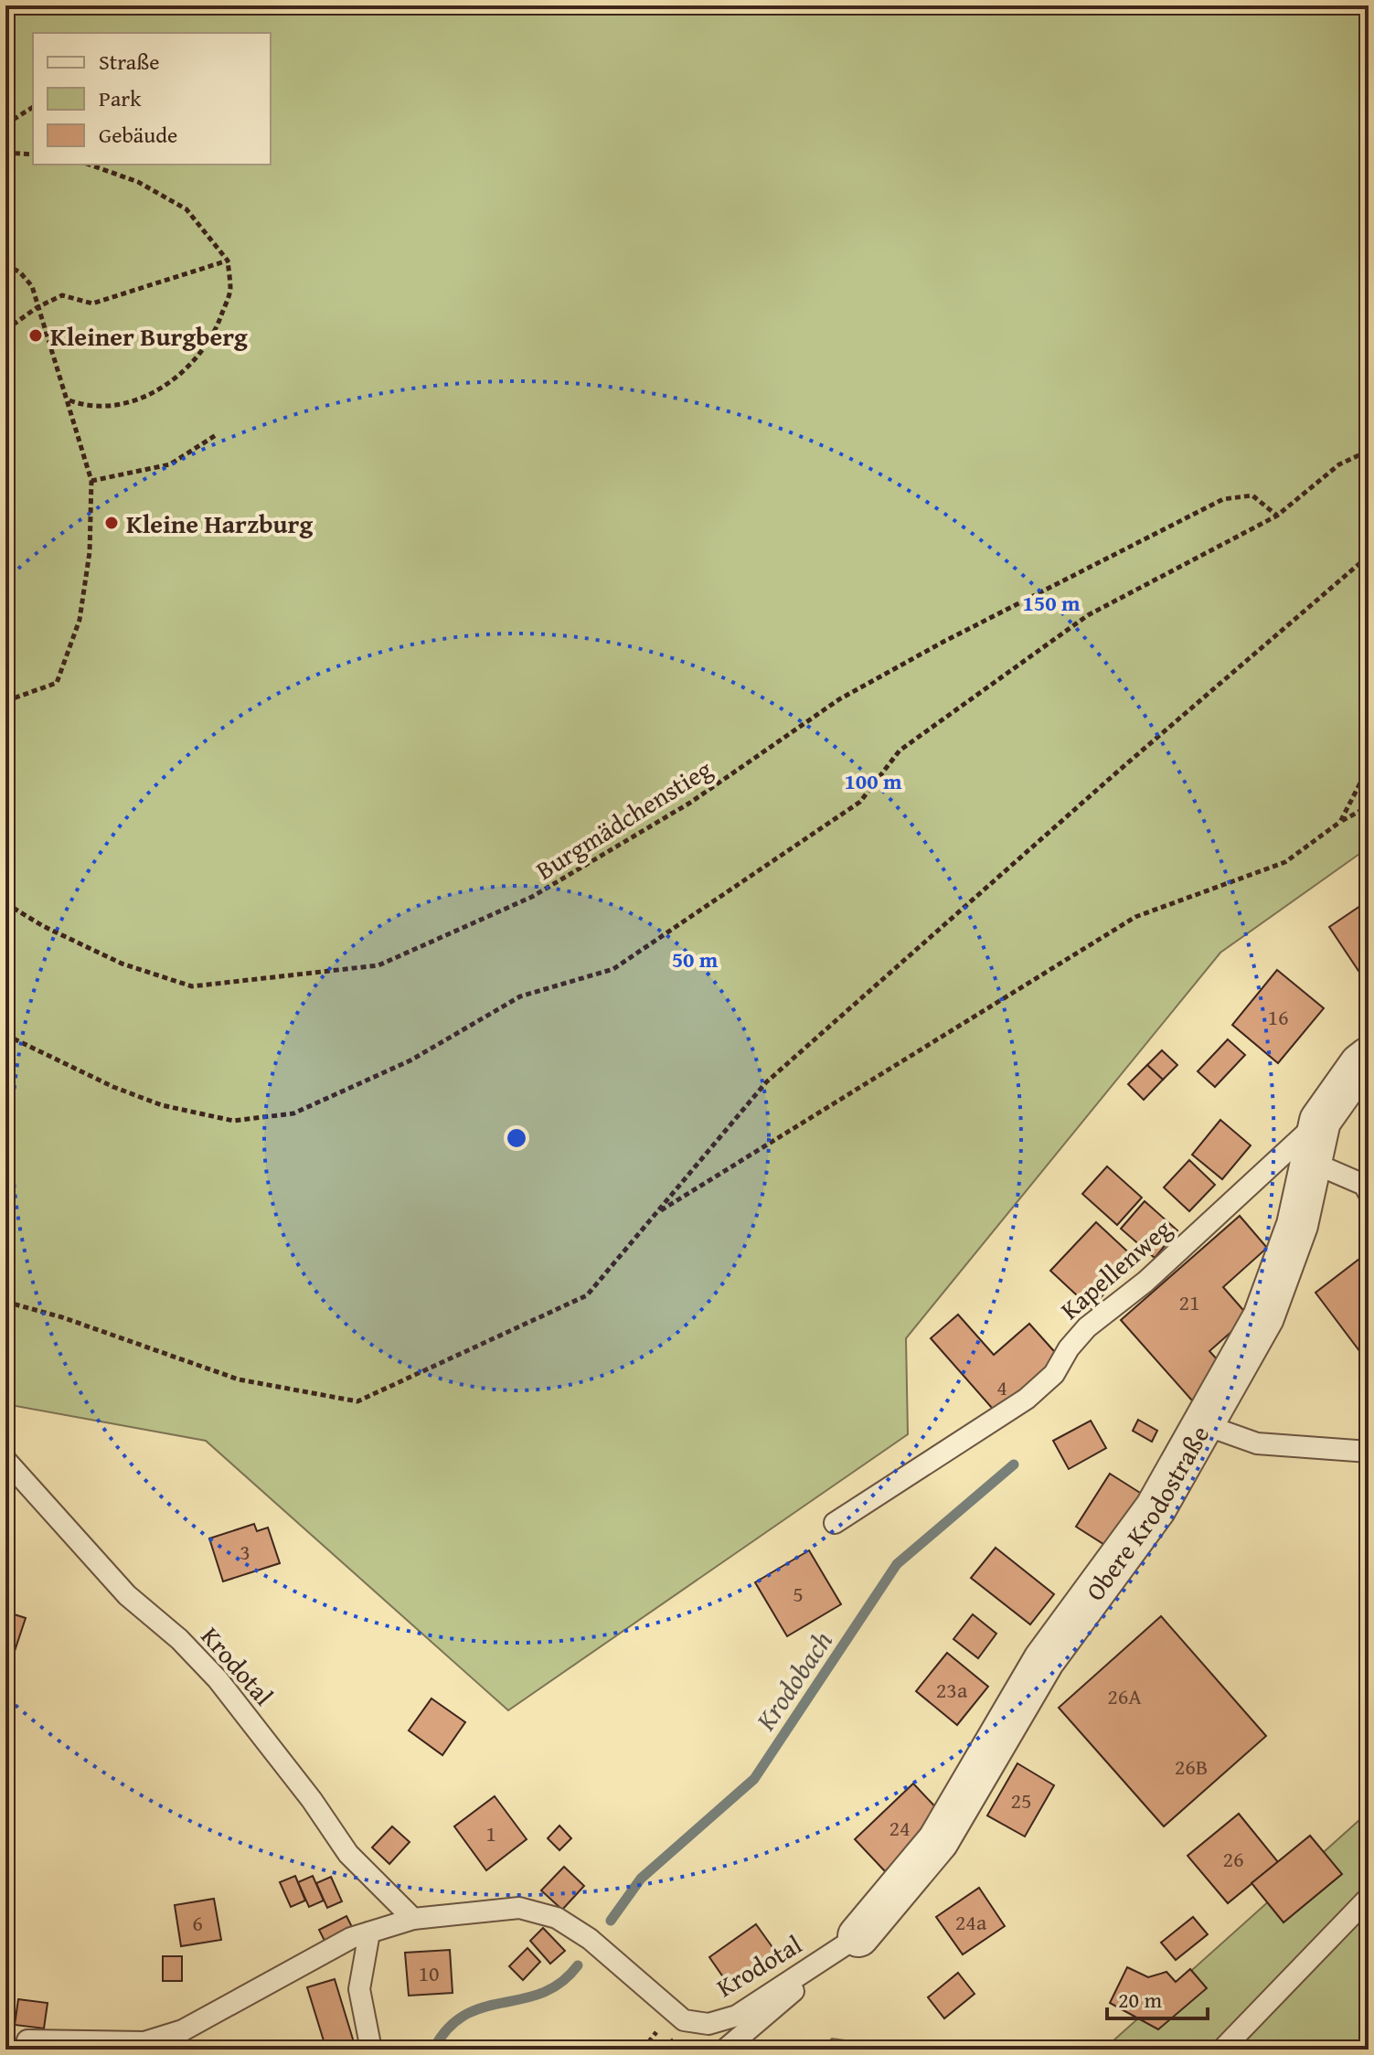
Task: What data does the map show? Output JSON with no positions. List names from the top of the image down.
{
  "streets": {
    "street": ["Obere Krodostraße"],
    "lane": ["Kapellenweg", "Krodotal"],
    "path": ["Burgmädchenstieg"]
  },
  "crossings": [
    ["Kapellenweg", "Obere Krodostraße"],
    ["Obere Krodostraße", "Krodotal"]
  ],
  "water": ["Krodobach"],
  "places": ["Kleiner Burgberg", "Kleine Harzburg"],
  "house_numbers": [
    "16",
    "21",
    "4",
    "3",
    "5",
    "23a",
    "26A",
    "26B",
    "25",
    "24",
    "1",
    "26",
    "24a",
    "6",
    "10"
  ],
  "legend": ["Straße", "Park", "Gebäude"],
  "scale_bar": "20 m",
  "rings": ["150 m", "100 m", "50 m"]
}
